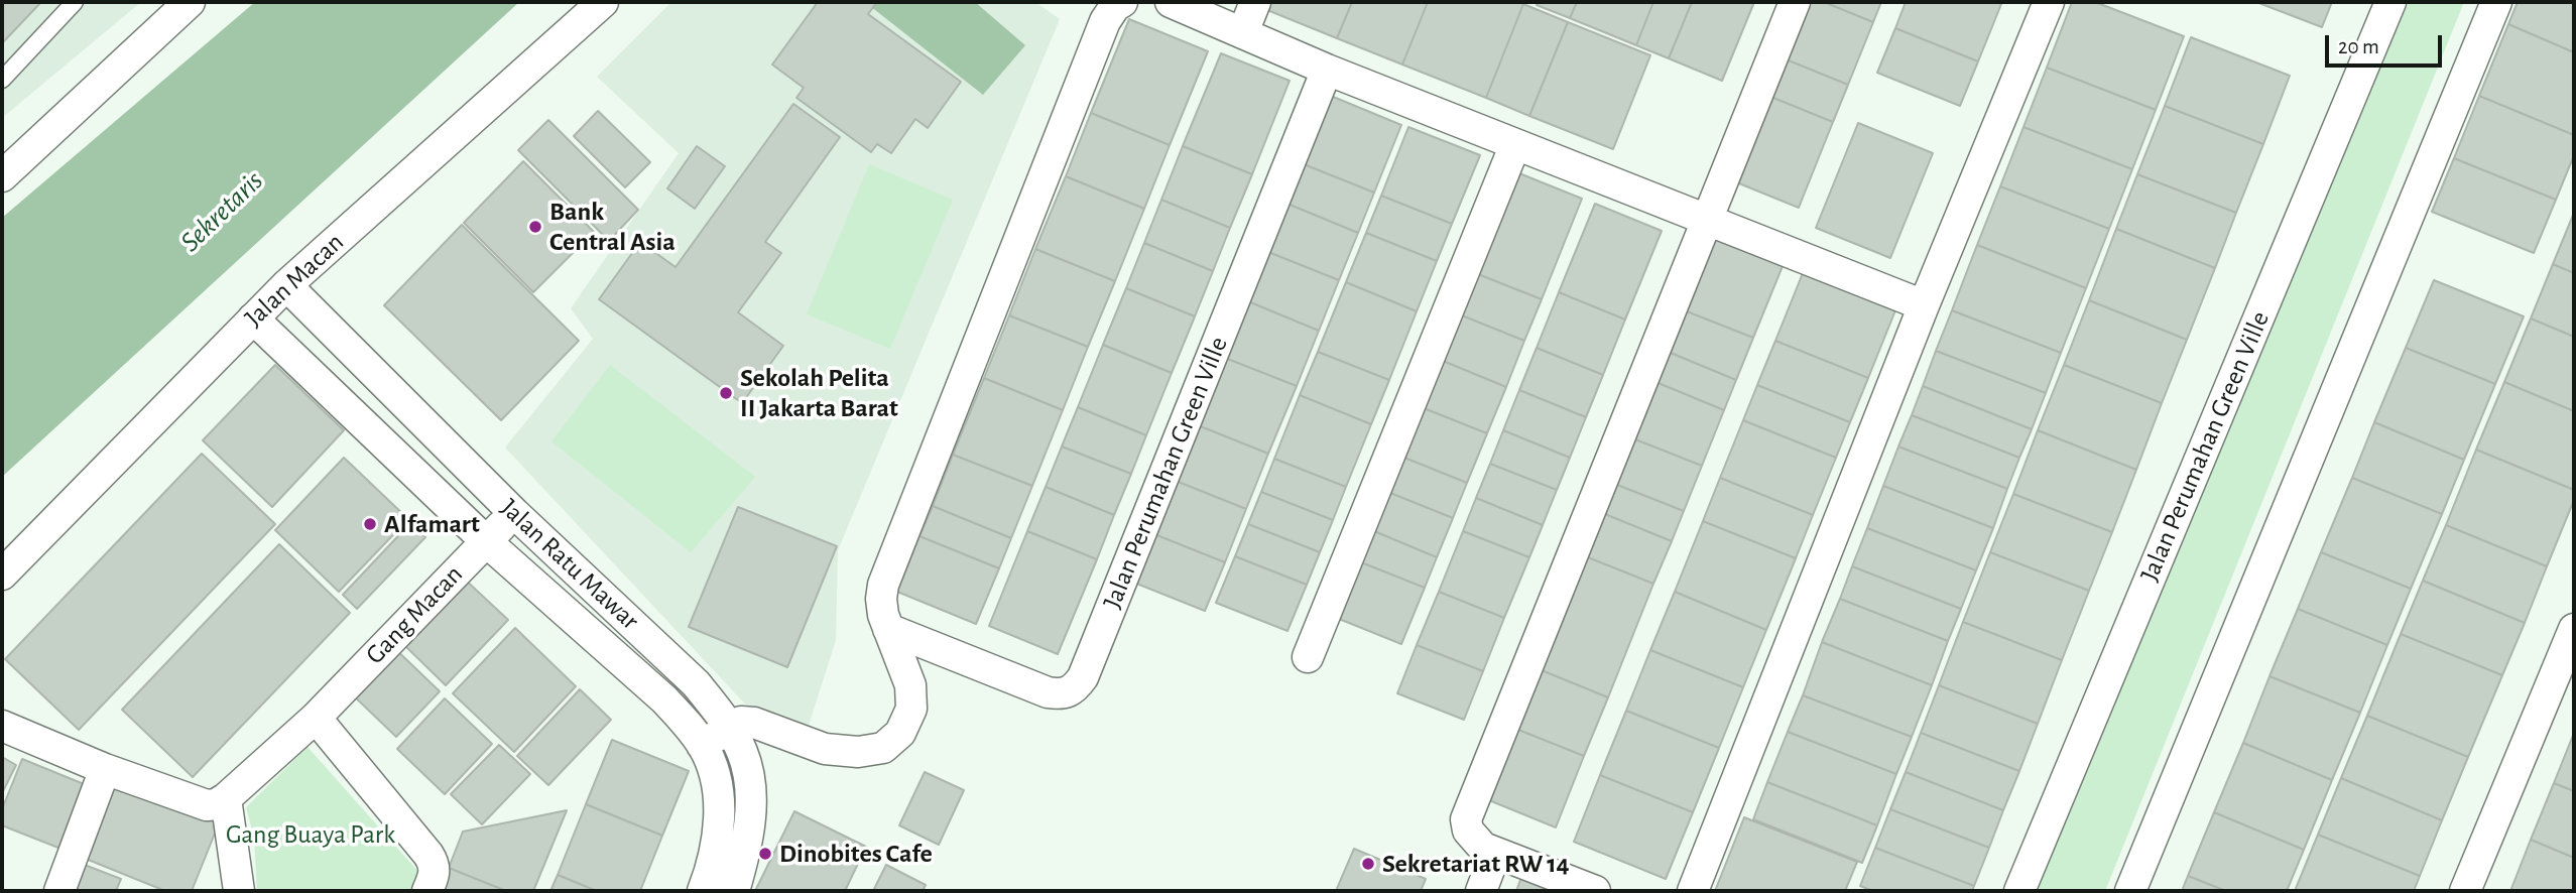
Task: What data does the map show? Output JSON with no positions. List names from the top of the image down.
{
  "streets": {
    "street": [
      "Jalan Macan",
      "Jalan Perumahan Green Ville",
      "Jalan Ratu Mawar",
      "Gang Macan"
    ]
  },
  "crossings": [
    ["Jalan Macan", "Jalan Ratu Mawar"],
    ["Jalan Ratu Mawar", "Gang Macan"]
  ],
  "water": ["Sekretaris"],
  "parks": ["Gang Buaya Park"],
  "places": [
    "Bank Central Asia",
    "Sekolah Pelita II Jakarta Barat",
    "Alfamart",
    "Dinobites Cafe",
    "Sekretariat RW 14"
  ],
  "scale_bar": "20 m"
}
